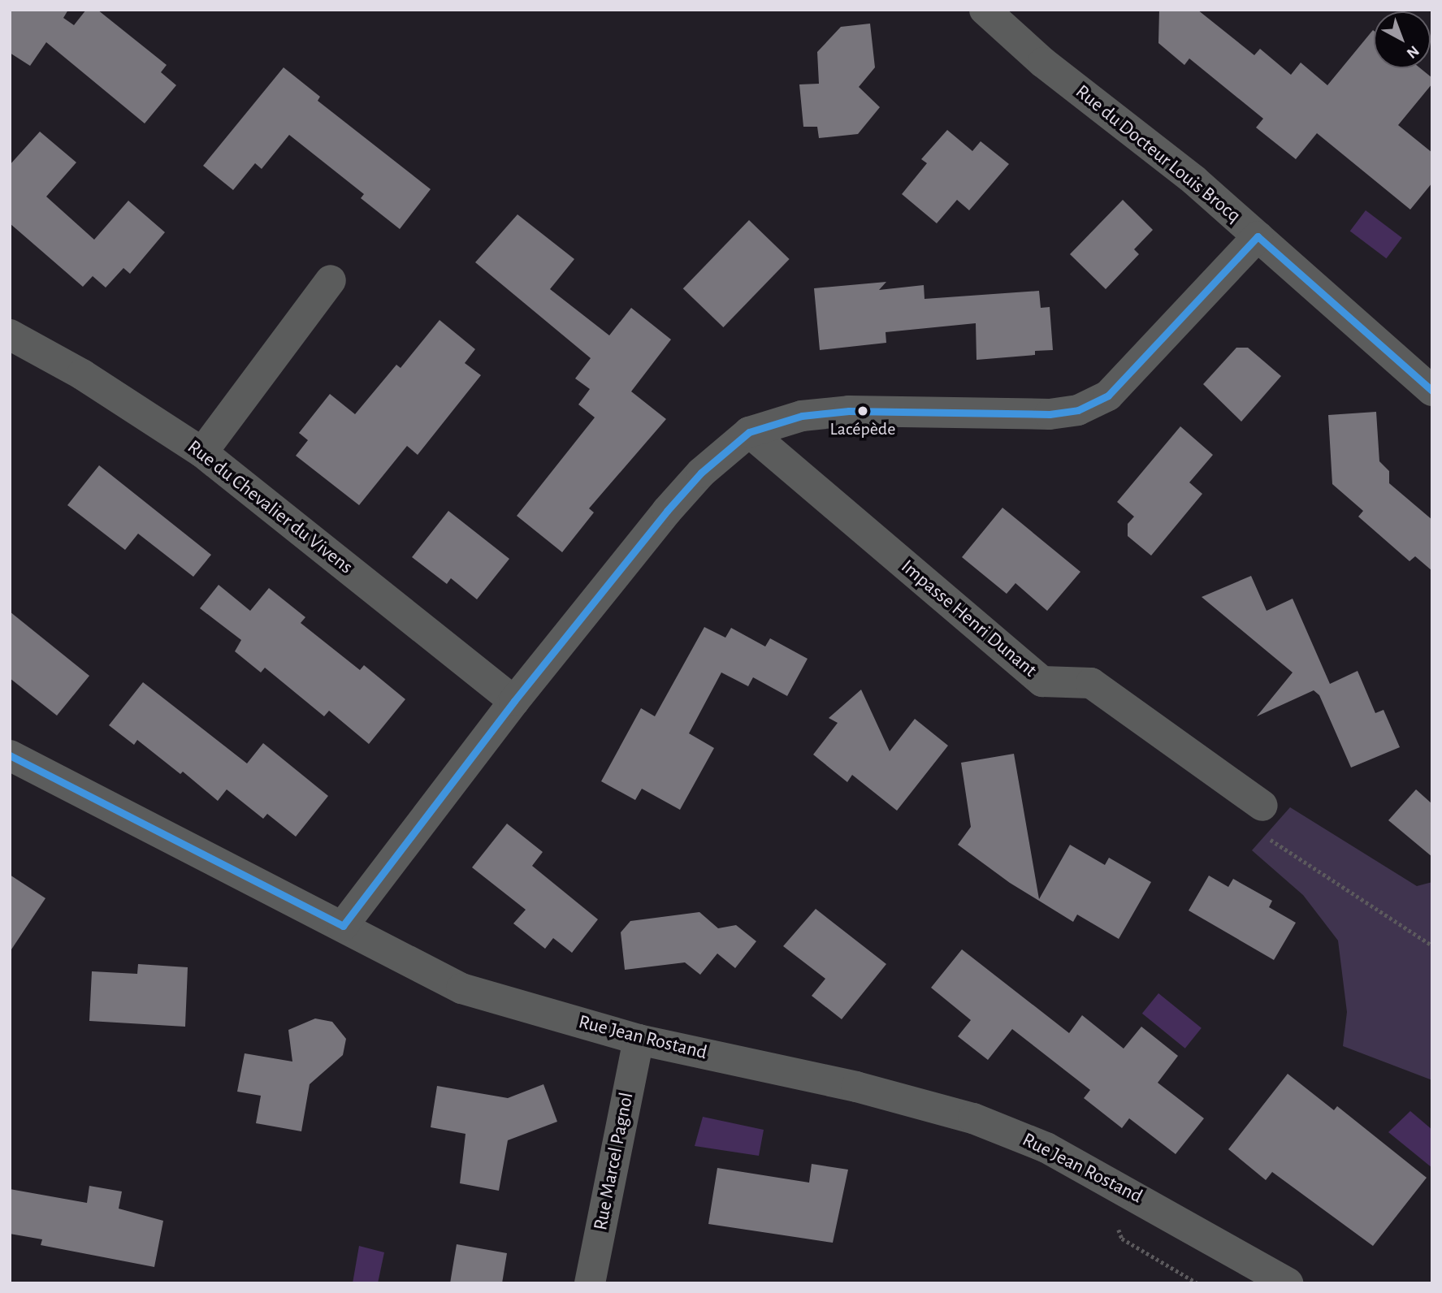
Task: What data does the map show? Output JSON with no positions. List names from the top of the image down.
{
  "streets": {
    "street": [
      "Rue du Docteur Louis Brocq",
      "Rue du Chevalier du Vivens",
      "Impasse Henri Dunant",
      "Rue Jean Rostand",
      "Rue Marcel Pagnol"
    ]
  },
  "crossings": [
    ["Rue Jean Rostand", "Rue Marcel Pagnol"]
  ],
  "places": ["Lacépède"],
  "north": "bottom right"
}
